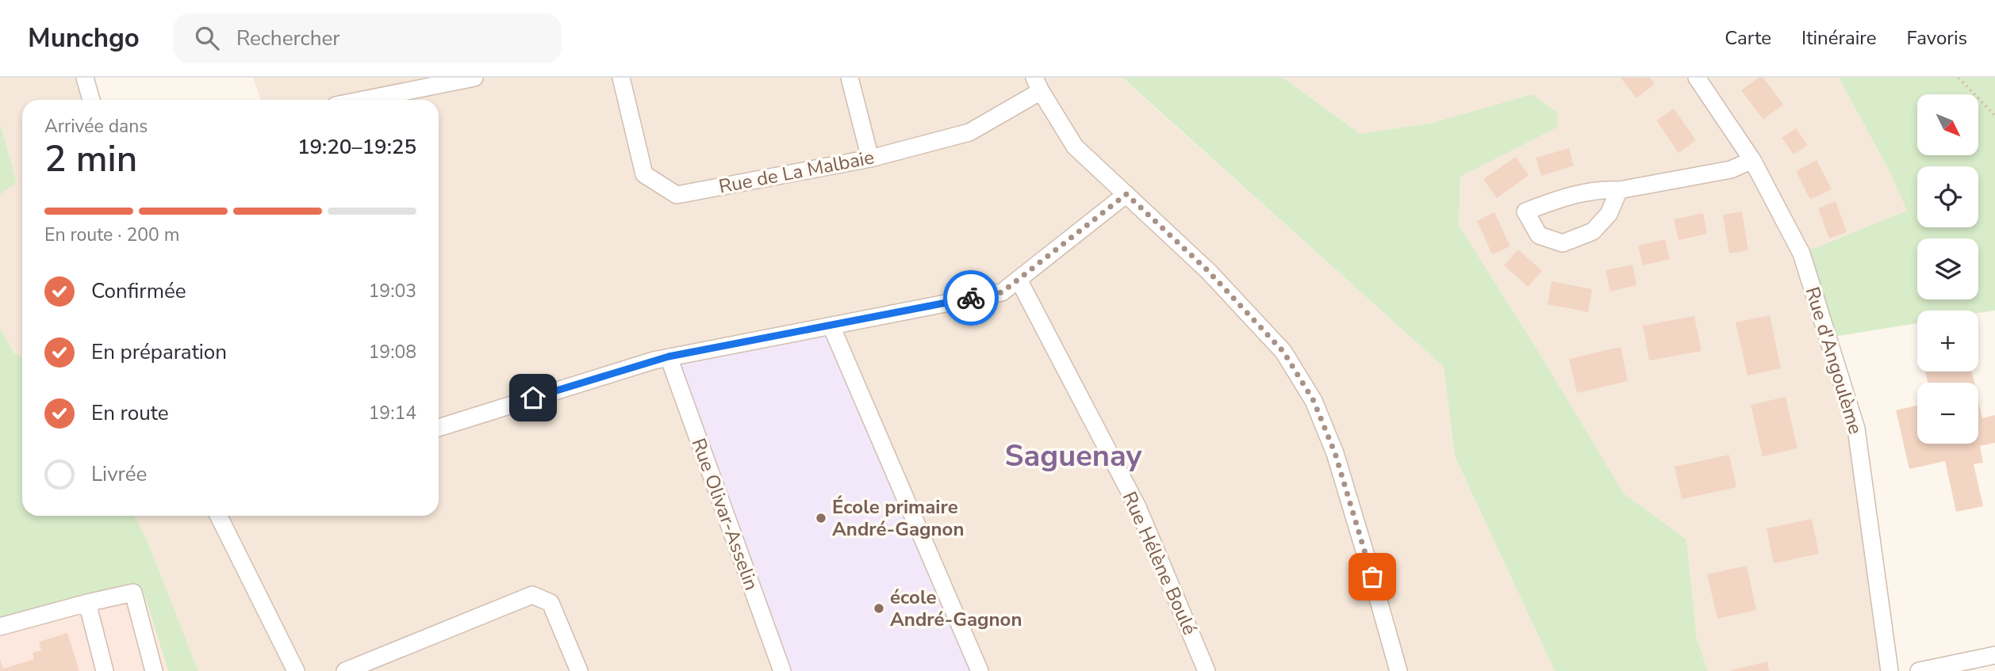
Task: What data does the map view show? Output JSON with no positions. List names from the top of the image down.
{
  "streets": {
    "street": [
      "Rue de La Malbaie",
      "Rue d'Angoulème",
      "Rue Olivar-Asselin",
      "Rue Hélène Boulé"
    ]
  },
  "districts": ["Saguenay"],
  "places": ["École primaire André-Gagnon", "école André-Gagnon"],
  "north": "bottom right",
  "page": {
    "header": "Munchgo",
    "search": "Rechercher",
    "nav": ["Carte", "Itinéraire", "Favoris"],
    "map_buttons": ["+", "−"],
    "heading": ["2 min", "Arrivée dans", "19:20–19:25"],
    "bar": "En route · 200 m",
    "list": [
      ["Confirmée", "19:03"],
      ["En préparation", "19:08"],
      ["En route", "19:14"],
      "Livrée"
    ]
  }
}
